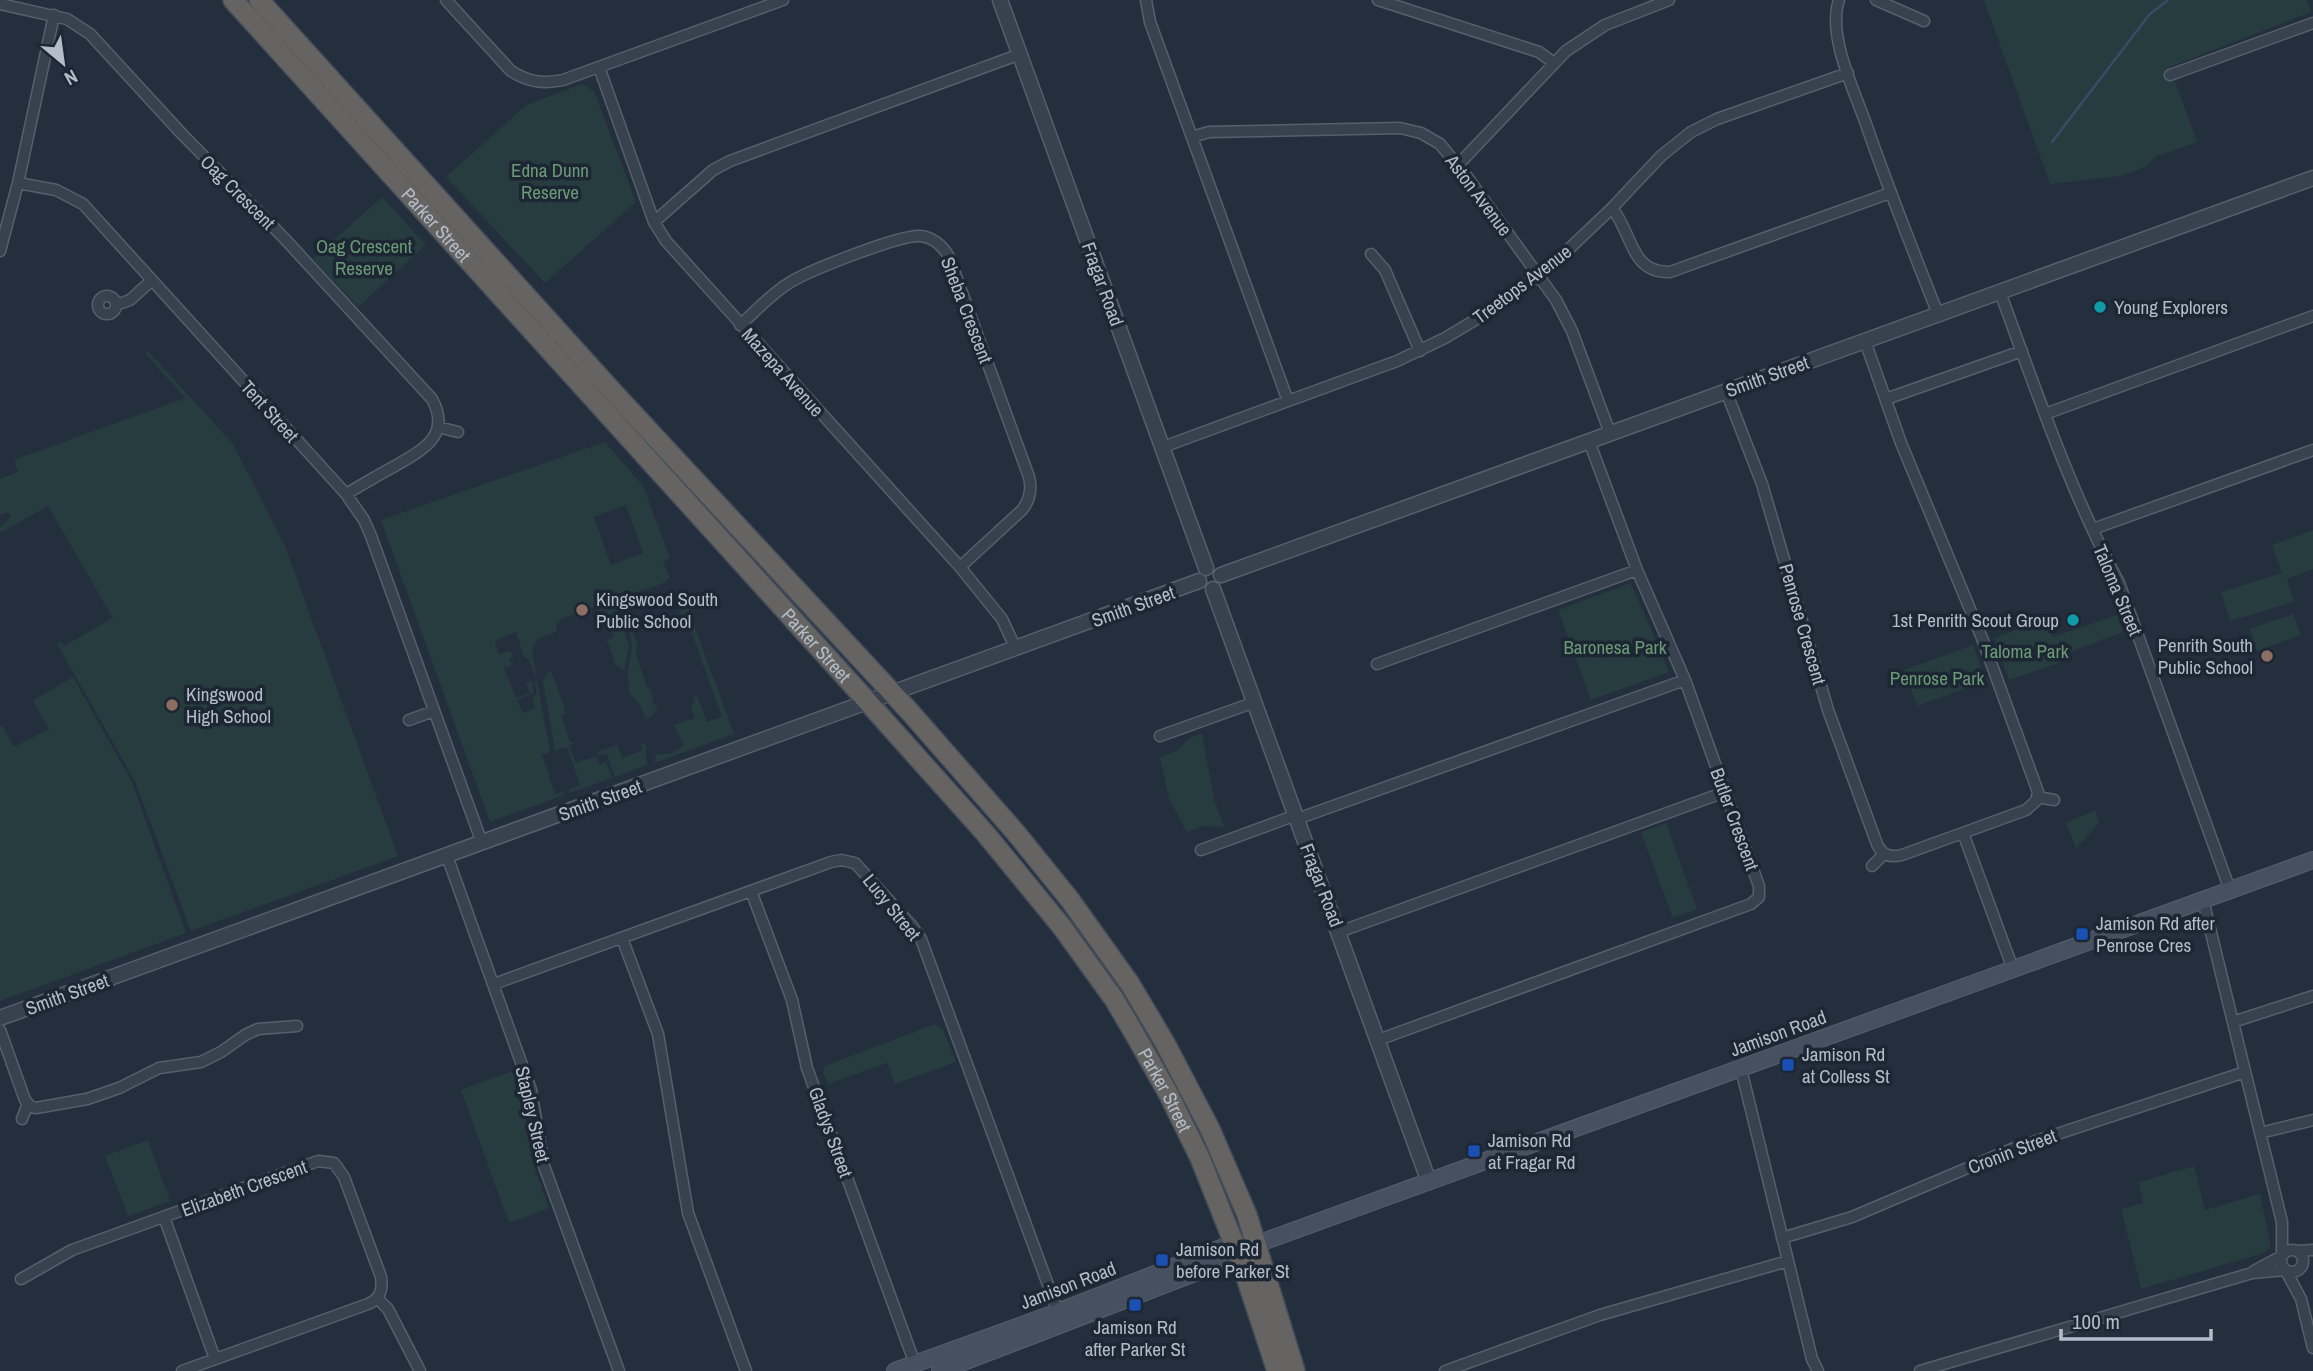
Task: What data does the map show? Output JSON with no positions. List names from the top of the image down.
{
  "streets": {
    "highway": ["Parker Street"],
    "main road": ["Jamison Road"],
    "street": [
      "Oag Crescent",
      "Aston Avenue",
      "Fragar Road",
      "Treetops Avenue",
      "Sheba Crescent",
      "Mazepa Avenue",
      "Smith Street",
      "Tent Street",
      "Taloma Street",
      "Penrose Crescent",
      "Butler Crescent",
      "Lucy Street",
      "Stapley Street",
      "Gladys Street",
      "Cronin Street",
      "Elizabeth Crescent"
    ]
  },
  "crossings": [
    ["Aston Avenue", "Treetops Avenue"],
    ["Aston Avenue", "Smith Street"],
    ["Parker Street", "Smith Street"],
    ["Parker Street", "Jamison Road"],
    ["Fragar Road", "Treetops Avenue"],
    ["Fragar Road", "Smith Street"],
    ["Fragar Road", "Butler Crescent"],
    ["Fragar Road", "Jamison Road"],
    ["Sheba Crescent", "Mazepa Avenue"],
    ["Mazepa Avenue", "Smith Street"],
    ["Smith Street", "Tent Street"],
    ["Smith Street", "Taloma Street"],
    ["Smith Street", "Penrose Crescent"],
    ["Smith Street", "Butler Crescent"],
    ["Smith Street", "Stapley Street"],
    ["Taloma Street", "Jamison Road"],
    ["Lucy Street", "Jamison Road"],
    ["Lucy Street", "Stapley Street"],
    ["Lucy Street", "Gladys Street"],
    ["Jamison Road", "Gladys Street"]
  ],
  "parks": [
    "Edna Dunn Reserve",
    "Oag Crescent Reserve",
    "Baronesa Park",
    "Taloma Park",
    "Penrose Park"
  ],
  "places": {
    "other": [
      "Young Explorers",
      "Kingswood South Public School",
      "1st Penrith Scout Group",
      "Penrith South Public School",
      "Kingswood High School"
    ],
    "transit": [
      "Jamison Rd after Penrose Cres",
      "Jamison Rd at Colless St",
      "Jamison Rd at Fragar Rd",
      "Jamison Rd before Parker St",
      "Jamison Rd after Parker St"
    ]
  },
  "scale_bar": "100 m",
  "north": "bottom right"
}
